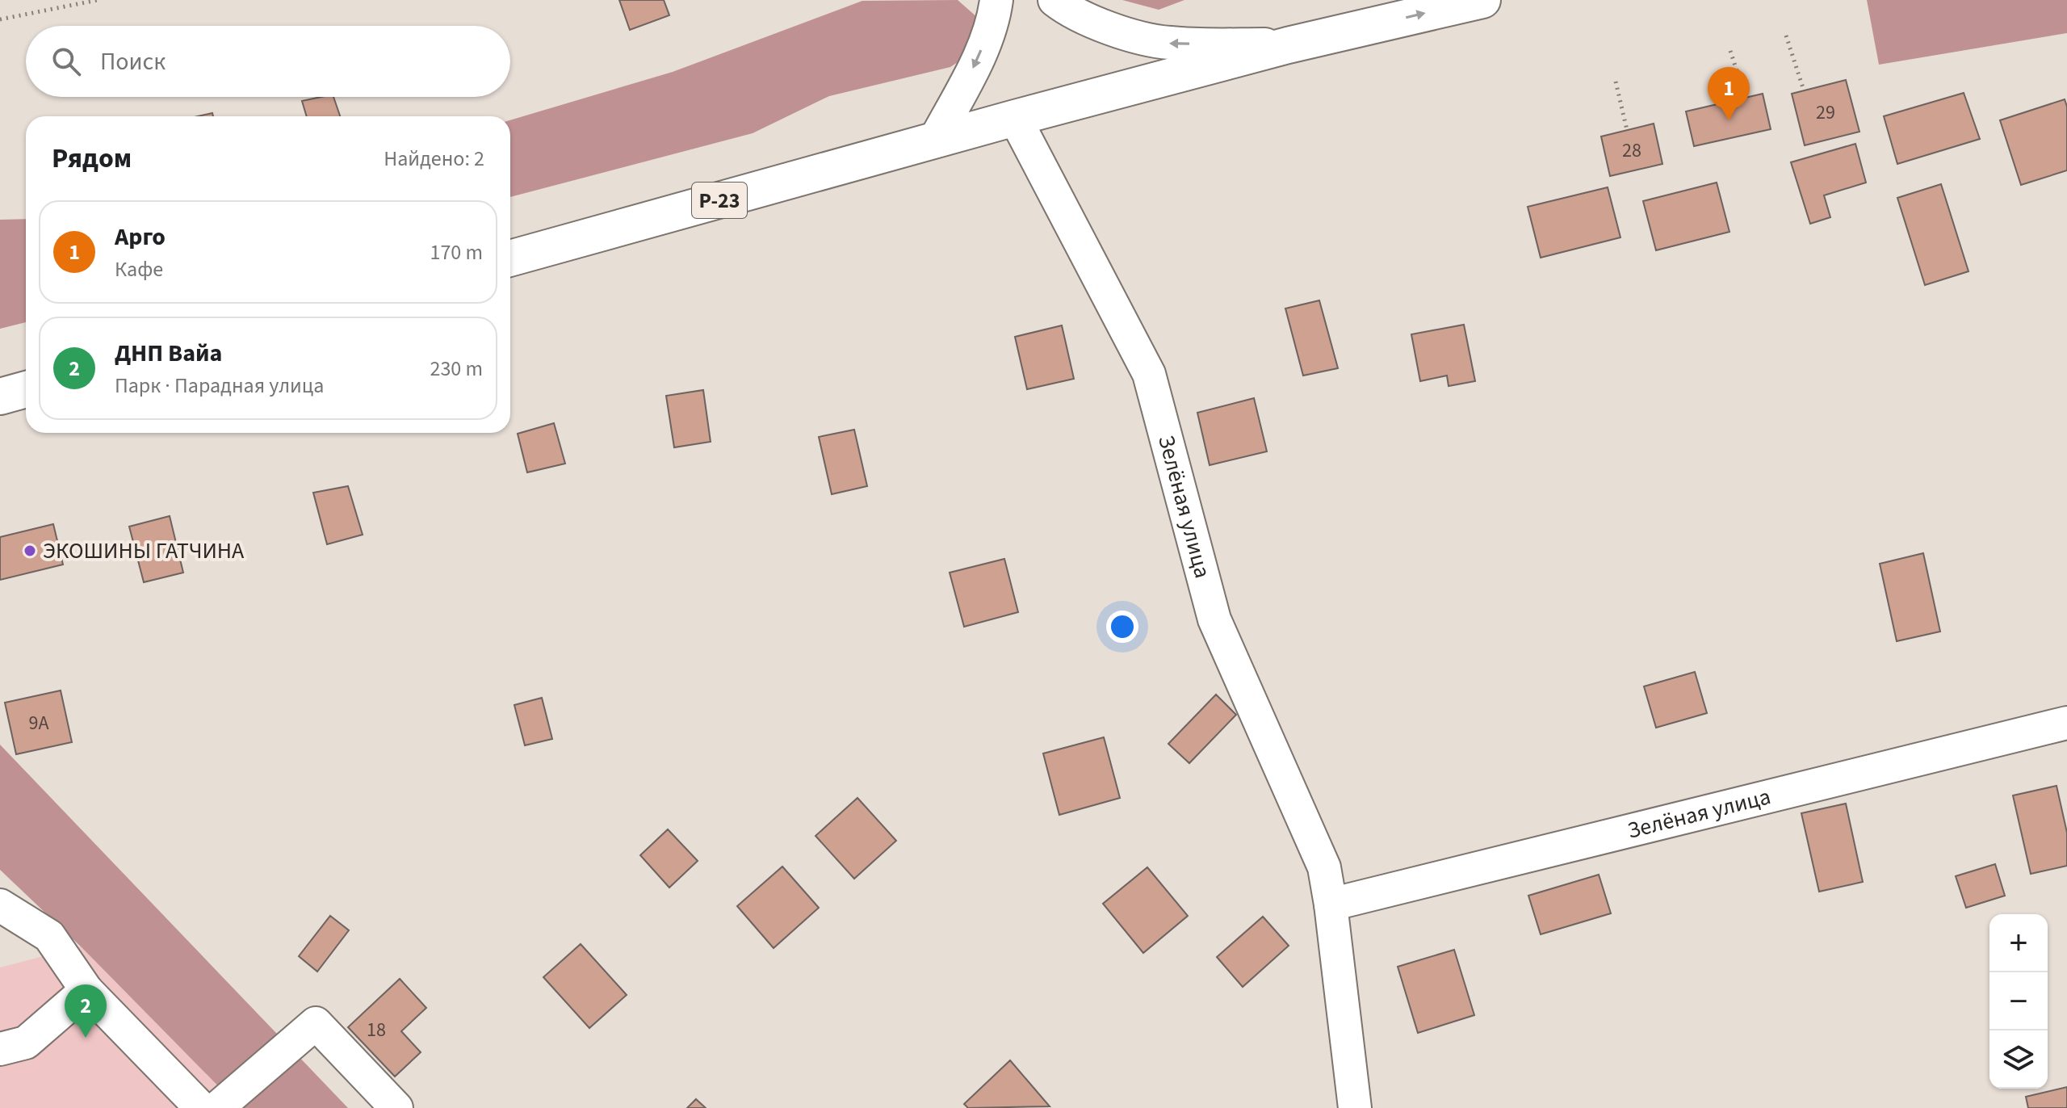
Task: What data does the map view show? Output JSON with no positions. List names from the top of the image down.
{
  "streets": {
    "main road": ["Р-23"],
    "street": ["Зелёная улица"]
  },
  "crossings": [
    ["Р-23", "Зелёная улица"]
  ],
  "places": ["ЭКОШИНЫ ГАТЧИНА"],
  "house_numbers": [
    "29",
    "28",
    "9А",
    "18"
  ],
  "page": {
    "search": "Поиск",
    "pins": ["1", "2"],
    "heading": ["Рядом", "Найдено: 2"],
    "list": [
      {
        "mark": "1",
        "name": "Арго",
        "note": "Кафе",
        "value": "170 m"
      },
      {
        "mark": "2",
        "name": "ДНП Вайа",
        "note": "Парк · Парадная улица",
        "value": "230 m"
      }
    ],
    "map_buttons": ["+", "−"]
  }
}
